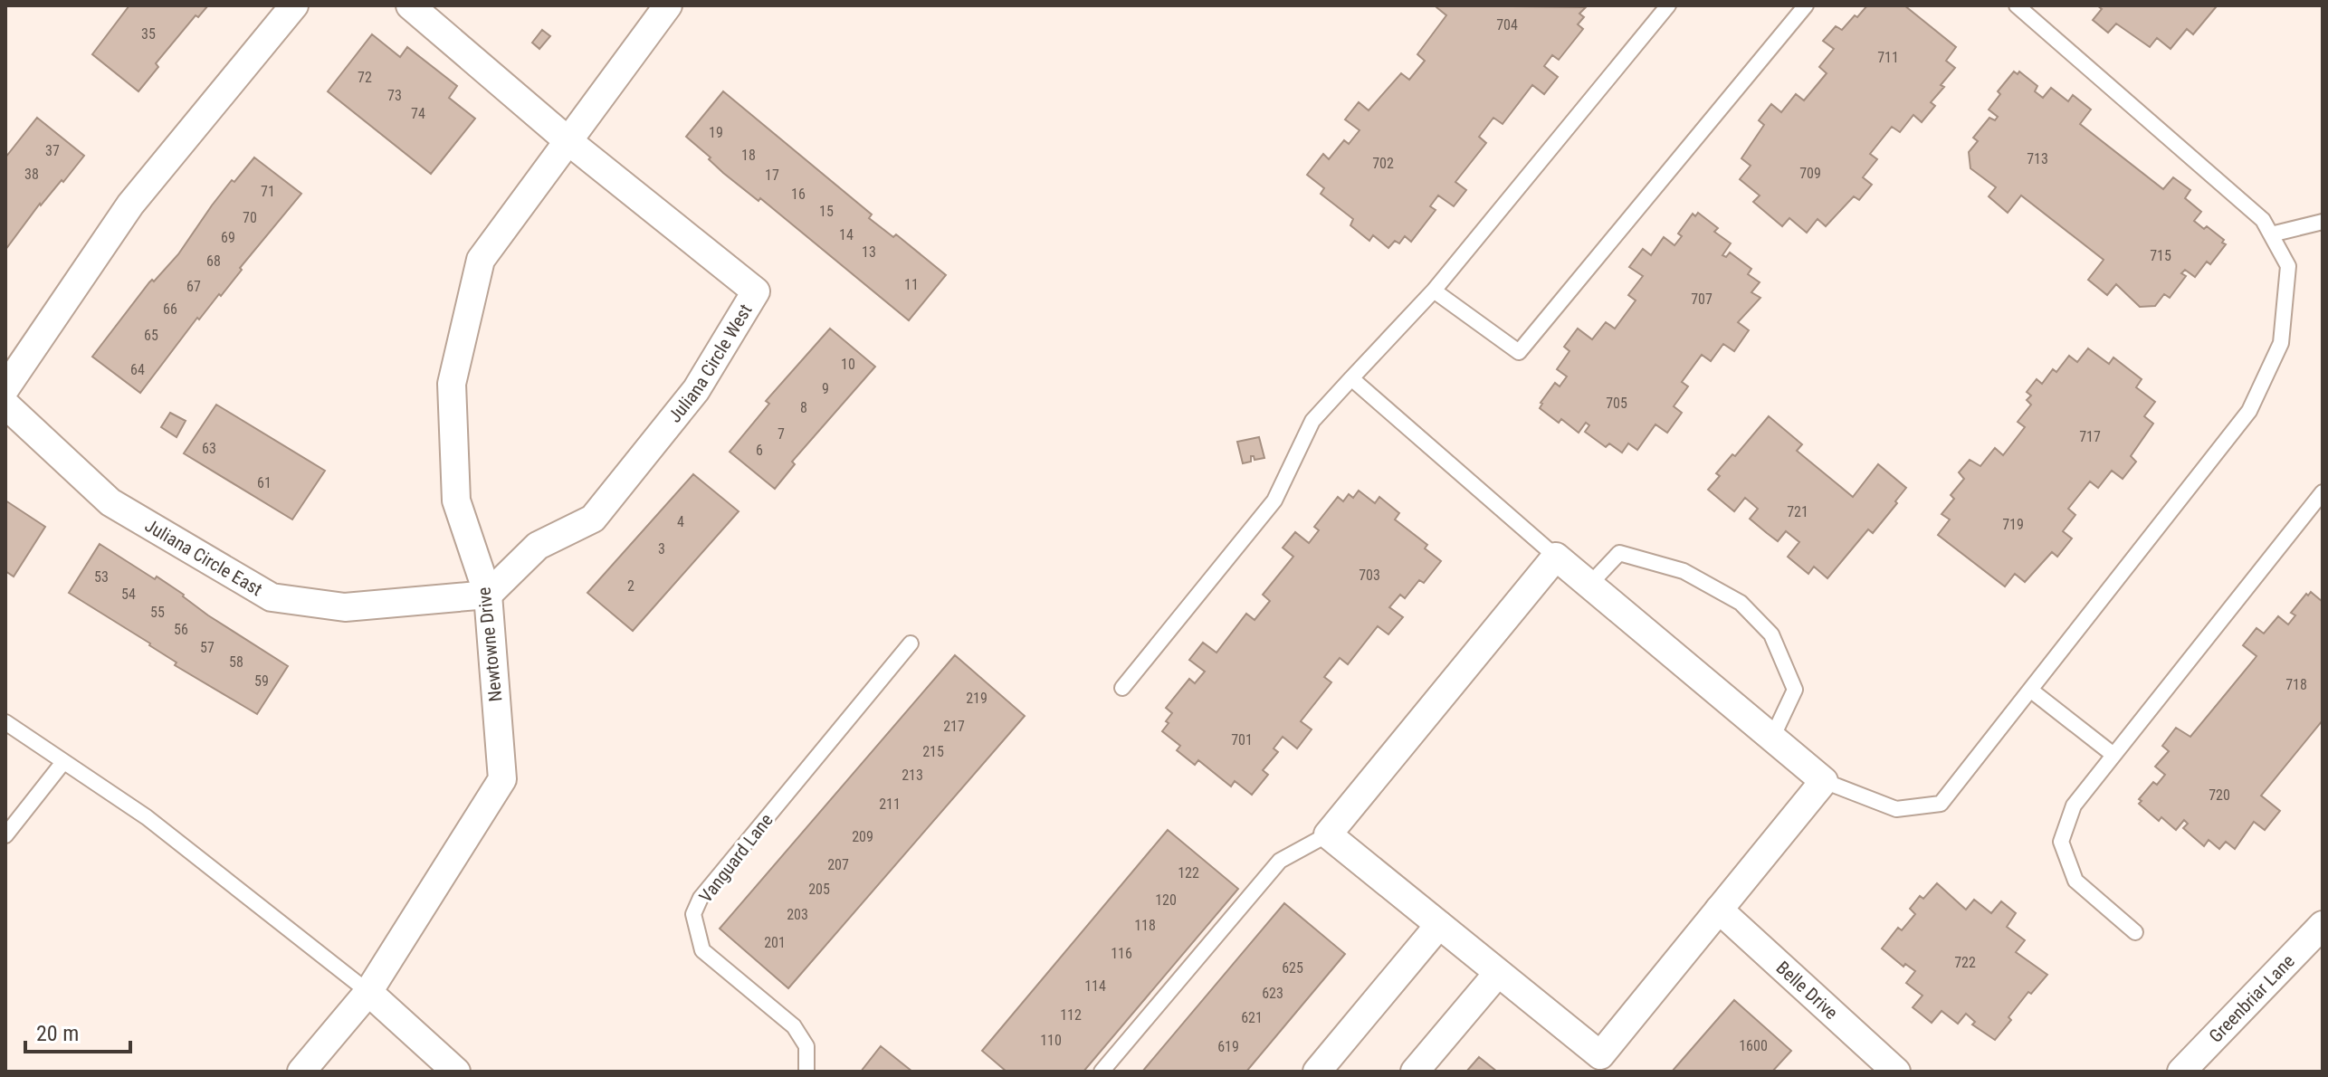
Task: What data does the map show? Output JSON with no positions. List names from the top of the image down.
{
  "streets": {
    "street": [
      "Juliana Circle West",
      "Juliana Circle East",
      "Newtowne Drive",
      "Belle Drive",
      "Greenbriar Lane"
    ],
    "lane": ["Vanguard Lane"]
  },
  "crossings": [
    ["Juliana Circle West", "Juliana Circle East"],
    ["Juliana Circle West", "Newtowne Drive"],
    ["Juliana Circle East", "Newtowne Drive"]
  ],
  "house_numbers": [
    "704",
    "35",
    "711",
    "72",
    "73",
    "74",
    "19",
    "37",
    "18",
    "713",
    "702",
    "709",
    "38",
    "17",
    "71",
    "16",
    "15",
    "70",
    "14",
    "69",
    "13",
    "715",
    "68",
    "11",
    "67",
    "707",
    "66",
    "65",
    "10",
    "64",
    "9",
    "705",
    "8",
    "7",
    "717",
    "63",
    "6",
    "61",
    "721",
    "4",
    "719",
    "3",
    "703",
    "53",
    "2",
    "54",
    "55",
    "56",
    "57",
    "58",
    "59",
    "718",
    "219",
    "217",
    "701",
    "215",
    "213",
    "720",
    "211",
    "209",
    "207",
    "122",
    "205",
    "120",
    "203",
    "118",
    "201",
    "116",
    "722",
    "625",
    "114",
    "623",
    "112",
    "621",
    "110",
    "1600",
    "619"
  ],
  "scale_bar": "20 m"
}
